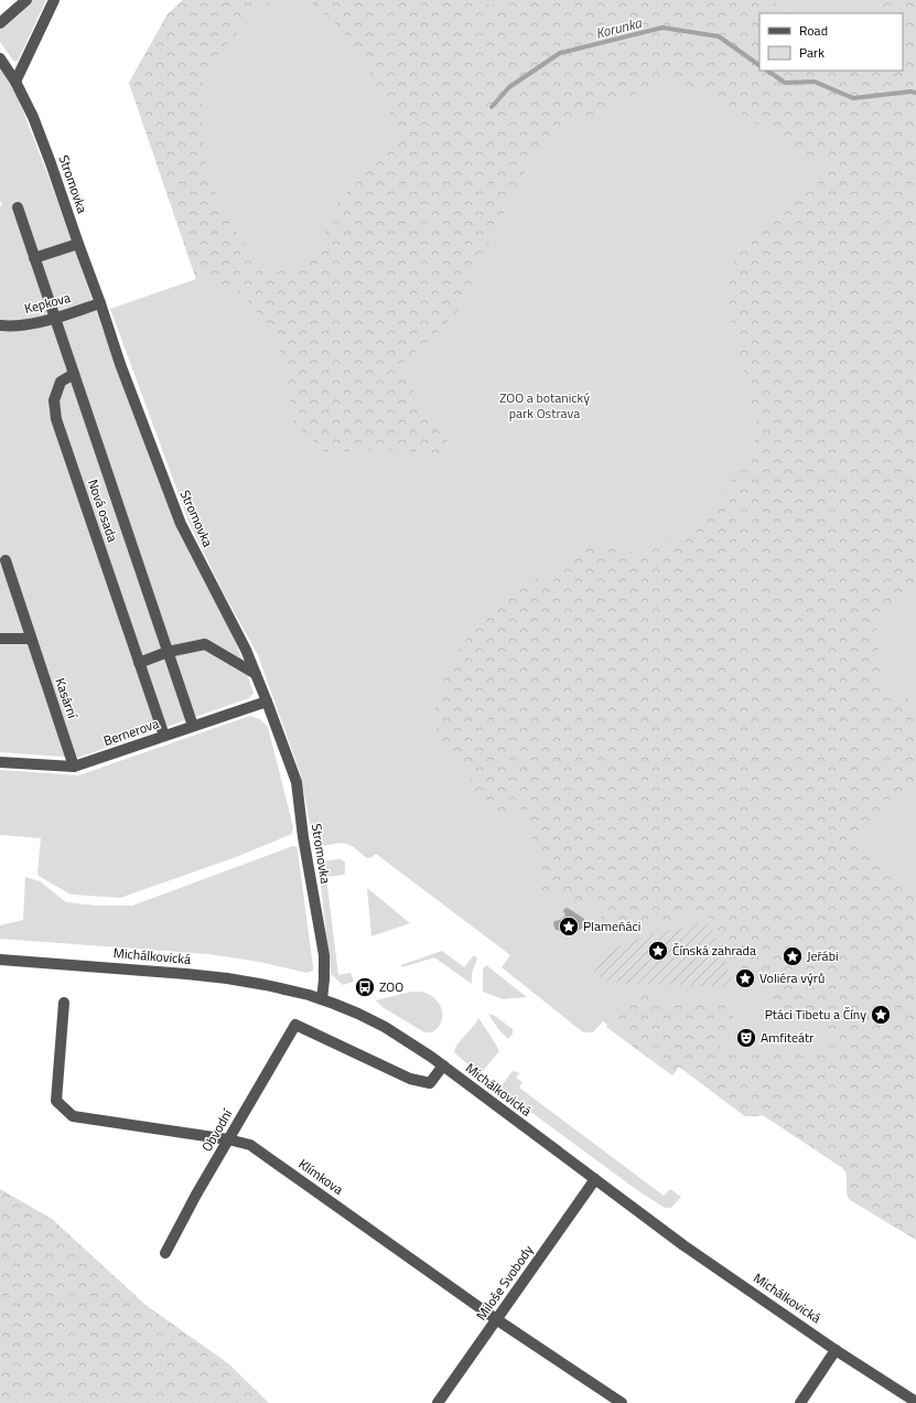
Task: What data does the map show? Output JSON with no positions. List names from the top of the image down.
{
  "streets": {
    "street": [
      "Stromovka",
      "Kepkova",
      "Nová osada",
      "Kasární",
      "Bernerova",
      "Michálkovická",
      "Obvodní",
      "Klímkova",
      "Miloše Svobody"
    ]
  },
  "crossings": [
    ["Stromovka", "Kepkova"],
    ["Stromovka", "Bernerova"],
    ["Stromovka", "Michálkovická"],
    ["Kepkova", "Nová osada"],
    ["Nová osada", "Bernerova"],
    ["Kasární", "Bernerova"],
    ["Michálkovická", "Obvodní"],
    ["Michálkovická", "Miloše Svobody"],
    ["Obvodní", "Klímkova"],
    ["Klímkova", "Miloše Svobody"]
  ],
  "water": ["Korunka"],
  "parks": ["ZOO a botanický park Ostrava"],
  "places": {
    "place": [
      "Plameňáci",
      "Čínská zahrada",
      "Jeřábi",
      "Voliéra výrů",
      "Ptáci Tibetu a Číny"
    ],
    "bus stop": ["ZOO"],
    "theatre": ["Amfiteátr"]
  },
  "legend": ["Road", "Park"]
}
